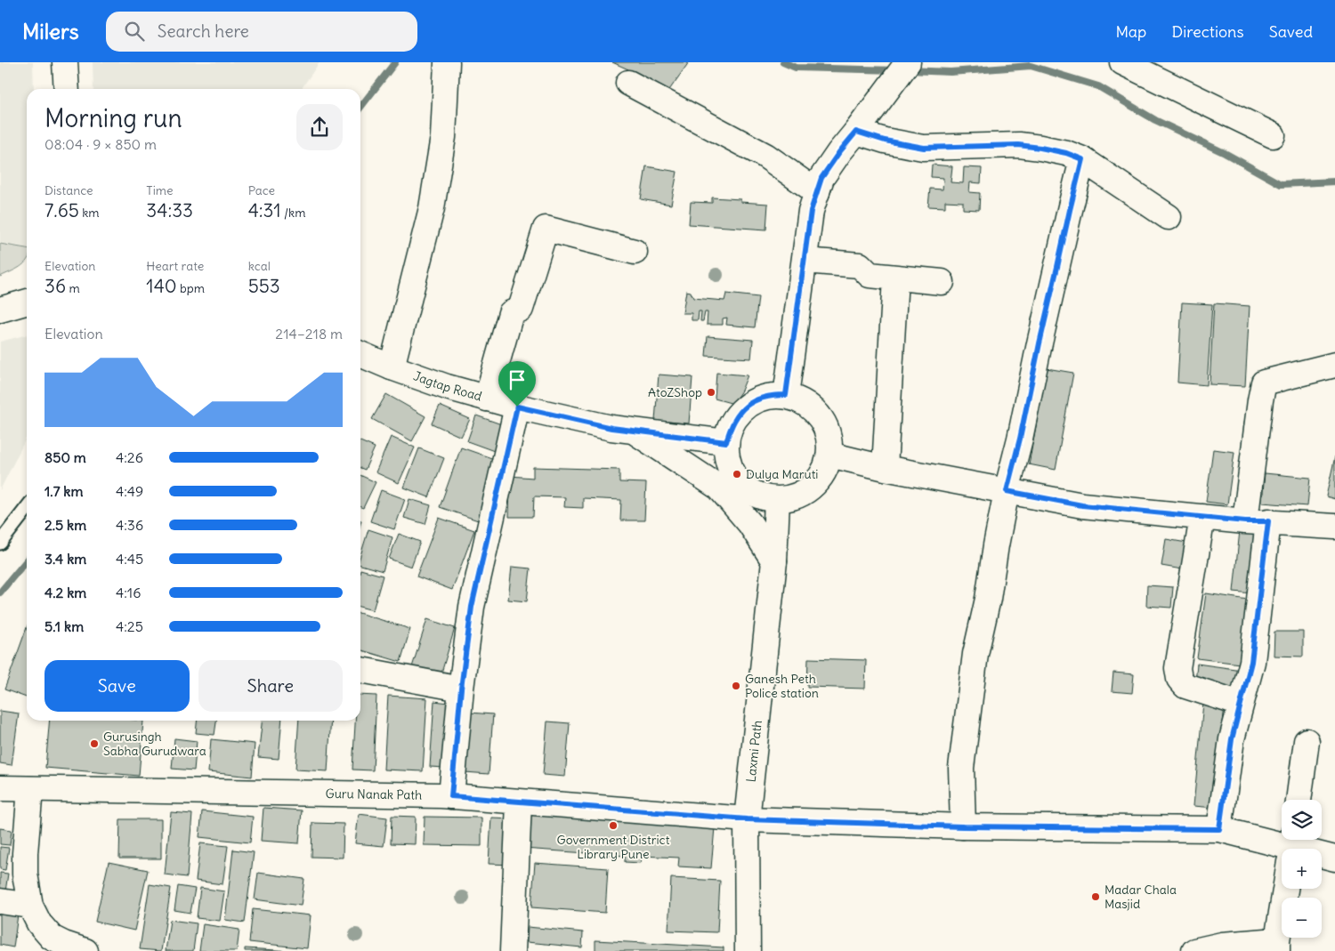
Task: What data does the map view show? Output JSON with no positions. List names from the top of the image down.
{
  "streets": {
    "street": ["Jagtap Road", "Laxmi Path", "Guru Nanak Path"]
  },
  "crossings": [
    ["Jagtap Road", "Laxmi Path"],
    ["Laxmi Path", "Guru Nanak Path"]
  ],
  "places": [
    "AtoZShop",
    "Dulya Maruti",
    "Ganesh Peth Police station",
    "Gurusingh Sabha Gurudwara",
    "Government District Library Pune",
    "Madar Chala Masjid"
  ],
  "page": {
    "header": "Milers",
    "search": "Search here",
    "nav": ["Map", "Directions", "Saved"],
    "heading": ["Morning run", "08:04 · 9 × 850 m"],
    "stats": [
      ["Distance", "7.65 km"],
      ["Time", "34:33"],
      ["Pace", "4:31 /km"],
      ["Elevation", "36 m"],
      ["Heart rate", "140 bpm"],
      ["kcal", "553"]
    ],
    "chart": ["Elevation", "214–218 m"],
    "list": [
      {
        "name": "850 m",
        "note": "4:26"
      },
      {
        "name": "1.7 km",
        "note": "4:49"
      },
      {
        "name": "2.5 km",
        "note": "4:36"
      },
      {
        "name": "3.4 km",
        "note": "4:45"
      },
      {
        "name": "4.2 km",
        "note": "4:16"
      },
      {
        "name": "5.1 km",
        "note": "4:25"
      }
    ],
    "buttons": ["Save", "Share"],
    "map_buttons": ["+", "−"]
  }
}
